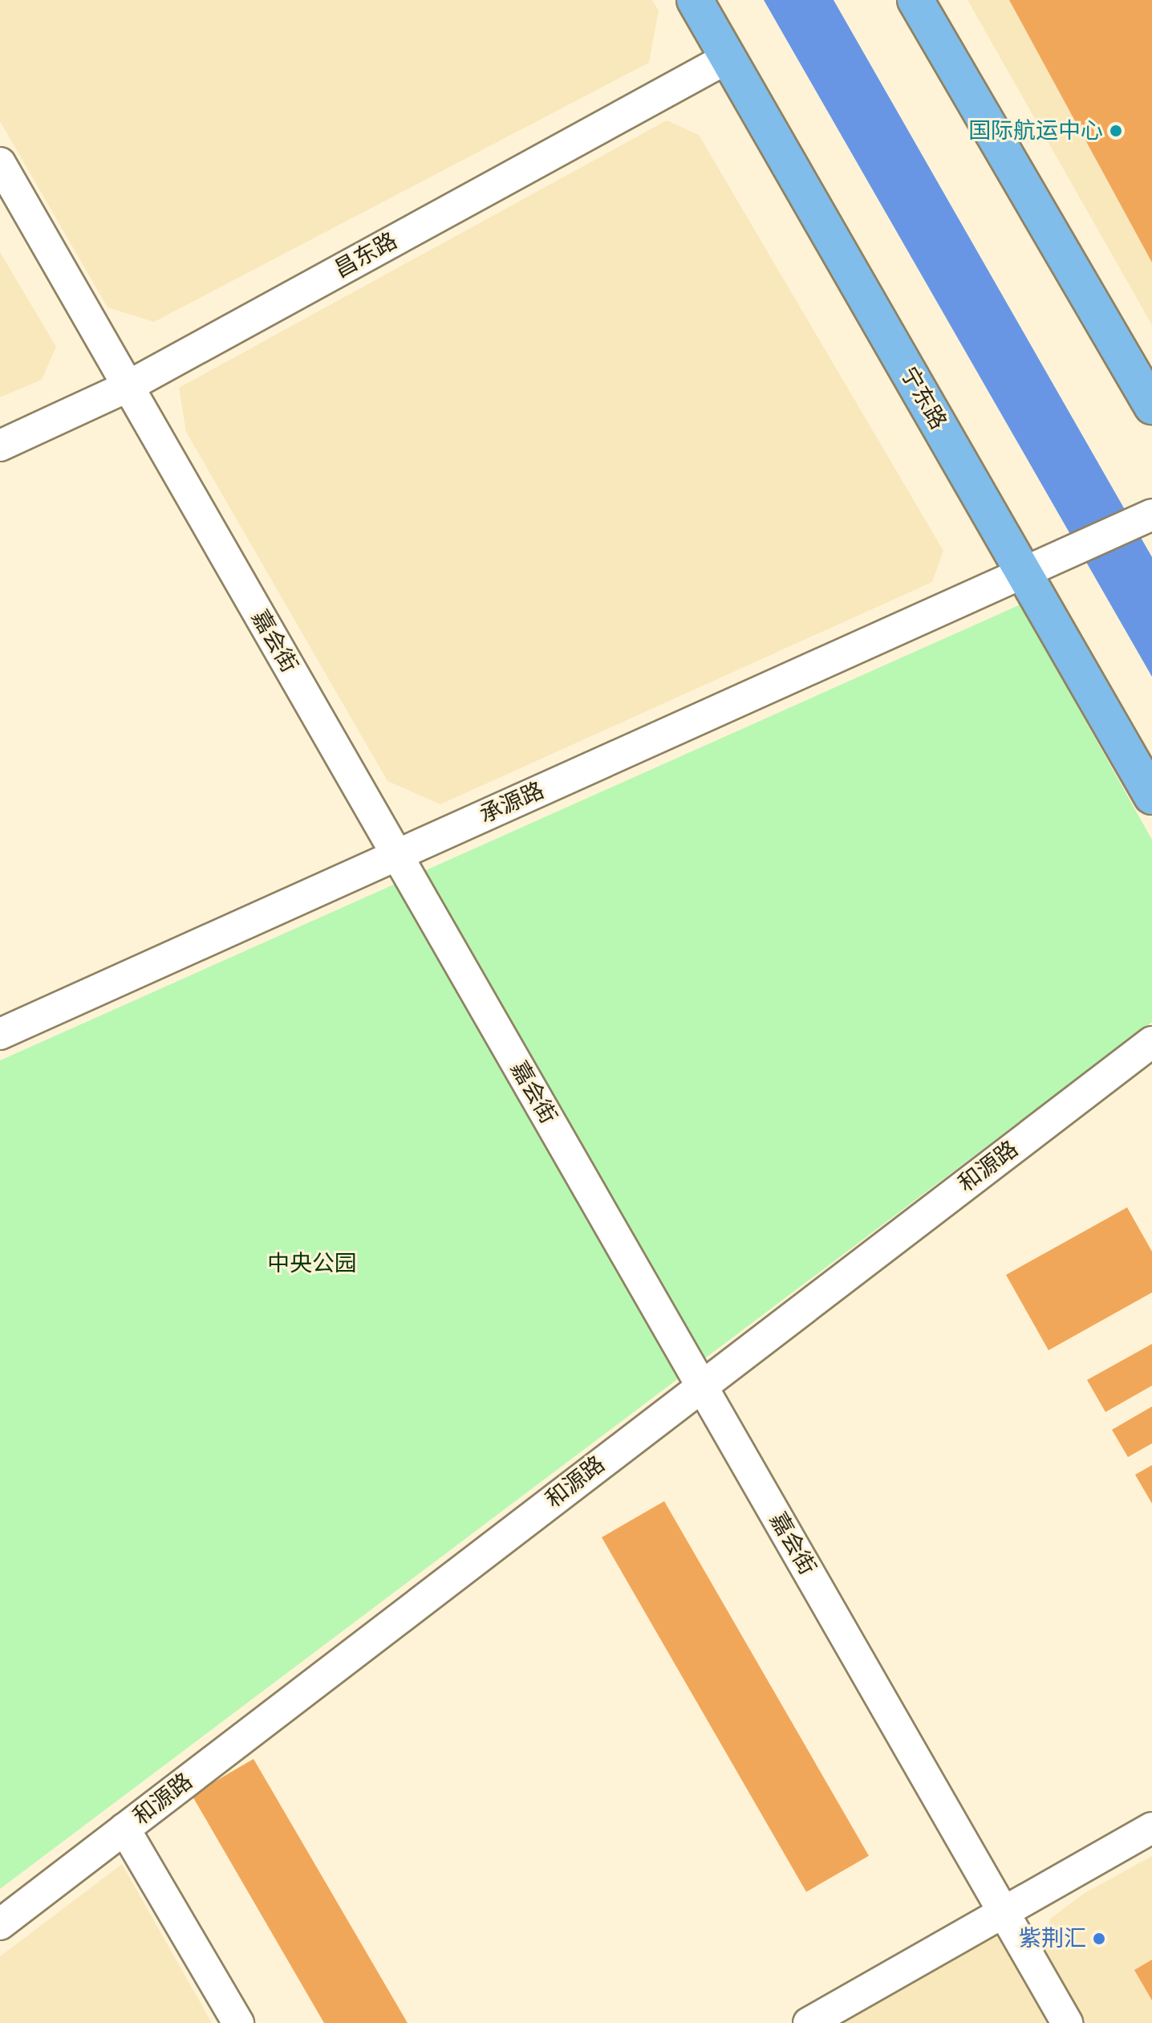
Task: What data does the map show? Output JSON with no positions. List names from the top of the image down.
{
  "streets": {
    "main road": ["宁东路"],
    "street": [
      "昌东路",
      "嘉会街",
      "承源路",
      "和源路"
    ]
  },
  "crossings": [
    ["昌东路", "宁东路"],
    ["昌东路", "嘉会街"],
    ["宁东路", "承源路"],
    ["嘉会街", "承源路"],
    ["嘉会街", "和源路"]
  ],
  "parks": ["中央公园"],
  "places": ["国际航运中心", "紫荆汇"]
}
